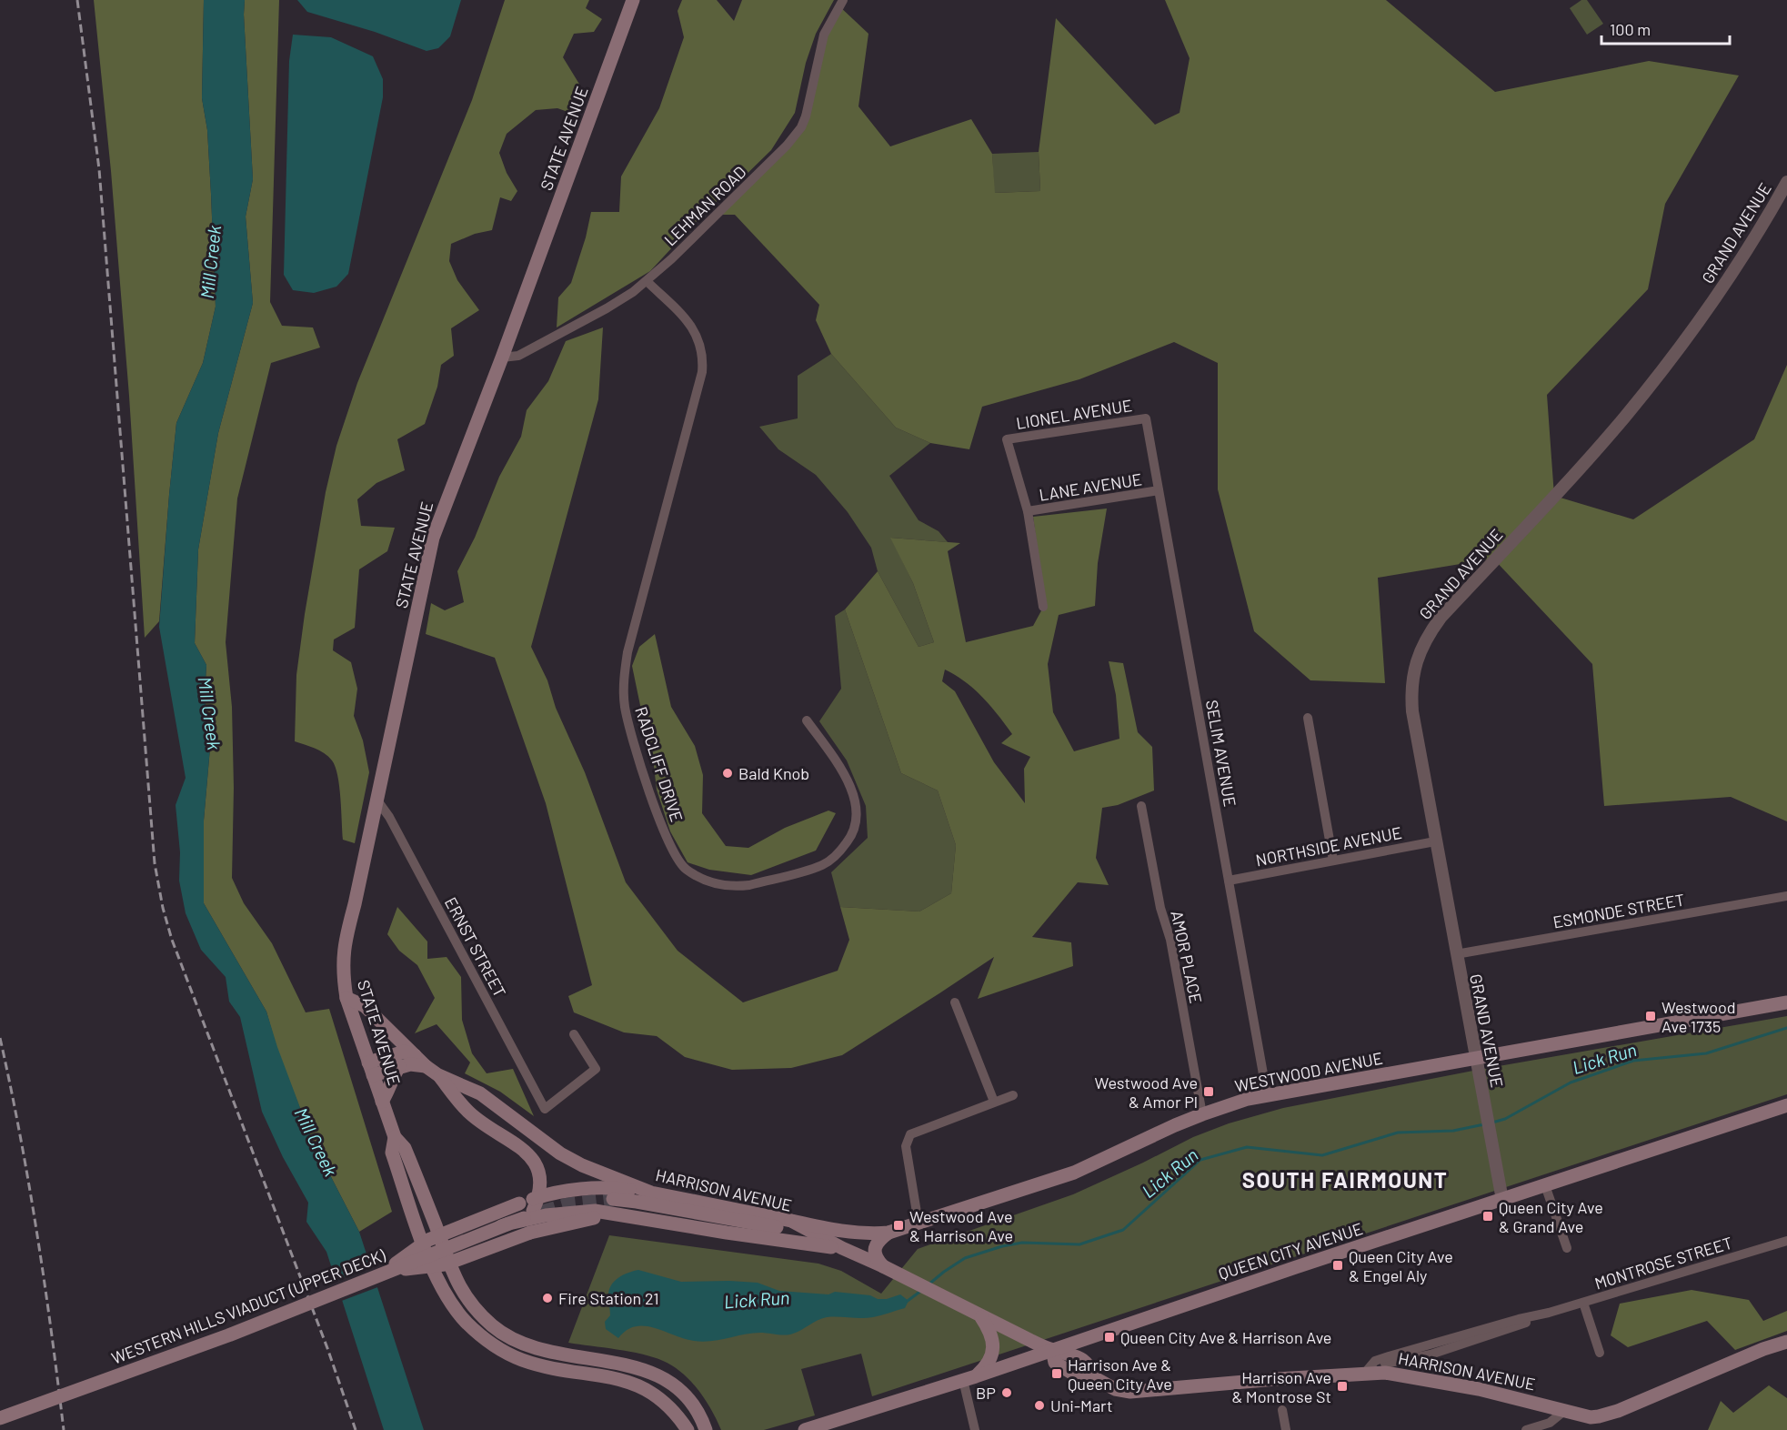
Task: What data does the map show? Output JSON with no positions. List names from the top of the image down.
{
  "streets": {
    "main road": [
      "STATE AVENUE",
      "WESTWOOD AVENUE",
      "HARRISON AVENUE",
      "QUEEN CITY AVENUE",
      "WESTERN HILLS VIADUCT (UPPER DECK)"
    ],
    "street": [
      "LEHMAN ROAD",
      "GRAND AVENUE",
      "LIONEL AVENUE",
      "LANE AVENUE",
      "SELIM AVENUE",
      "RADCLIFF DRIVE",
      "NORTHSIDE AVENUE",
      "ESMONDE STREET",
      "ERNST STREET",
      "AMOR PLACE",
      "MONTROSE STREET"
    ]
  },
  "crossings": [
    ["STATE AVENUE", "LEHMAN ROAD"],
    ["STATE AVENUE", "ERNST STREET"],
    ["STATE AVENUE", "HARRISON AVENUE"],
    ["LEHMAN ROAD", "RADCLIFF DRIVE"],
    ["GRAND AVENUE", "NORTHSIDE AVENUE"],
    ["GRAND AVENUE", "ESMONDE STREET"],
    ["GRAND AVENUE", "WESTWOOD AVENUE"],
    ["GRAND AVENUE", "QUEEN CITY AVENUE"],
    ["LIONEL AVENUE", "LANE AVENUE"],
    ["LIONEL AVENUE", "SELIM AVENUE"],
    ["LANE AVENUE", "SELIM AVENUE"],
    ["SELIM AVENUE", "NORTHSIDE AVENUE"],
    ["SELIM AVENUE", "WESTWOOD AVENUE"],
    ["AMOR PLACE", "WESTWOOD AVENUE"],
    ["WESTWOOD AVENUE", "HARRISON AVENUE"],
    ["HARRISON AVENUE", "QUEEN CITY AVENUE"],
    ["HARRISON AVENUE", "MONTROSE STREET"],
    ["HARRISON AVENUE", "WESTERN HILLS VIADUCT (UPPER DECK)"]
  ],
  "districts": ["SOUTH FAIRMOUNT"],
  "water": ["Mill Creek", "Lick Run"],
  "places": {
    "other": [
      "Bald Knob",
      "Fire Station 21",
      "BP",
      "Uni-Mart"
    ],
    "transit": [
      "Westwood Ave 1735",
      "Westwood Ave & Amor Pl",
      "Queen City Ave & Grand Ave",
      "Westwood Ave & Harrison Ave",
      "Queen City Ave & Engel Aly",
      "Queen City Ave & Harrison Ave",
      "Harrison Ave & Queen City Ave",
      "Harrison Ave & Montrose St"
    ]
  },
  "scale_bar": "100 m"
}
